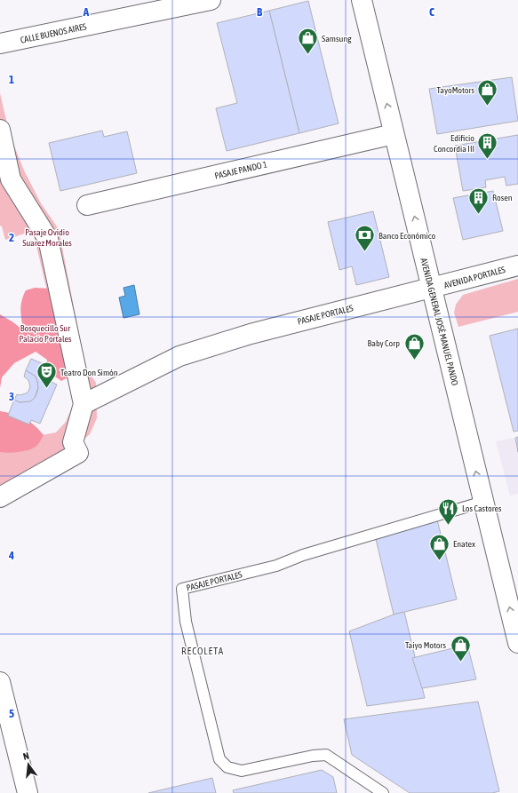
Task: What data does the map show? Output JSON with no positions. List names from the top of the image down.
{
  "streets": {
    "street": [
      "CALLE BUENOS AIRES",
      "PASAJE PANDO 1",
      "AVENIDA PORTALES",
      "PASAJE PORTALES",
      "AVENIDA GENERAL JOSÉ MANUEL PANDO"
    ]
  },
  "crossings": [
    ["PASAJE PANDO 1", "AVENIDA GENERAL JOSÉ MANUEL PANDO"],
    ["AVENIDA PORTALES", "PASAJE PORTALES"],
    ["AVENIDA PORTALES", "AVENIDA GENERAL JOSÉ MANUEL PANDO"],
    ["PASAJE PORTALES", "AVENIDA GENERAL JOSÉ MANUEL PANDO"]
  ],
  "one_way": ["AVENIDA GENERAL JOSÉ MANUEL PANDO"],
  "districts": ["RECOLETA"],
  "parks": ["Pasaje Ovidio Suarez Morales", "Bosquecillo Sur Palacio Portales"],
  "places": {
    "shop": [
      "Samsung",
      "TayoMotors",
      "Baby Corp",
      "Enatex",
      "Taiyo Motors"
    ],
    "building": ["Edificio Concordia III", "Rosen"],
    "bank": ["Banco Económico"],
    "theatre": ["Teatro Don Simón"],
    "restaurant": ["Los Castores"]
  },
  "north": "top",
  "grid": {
    "columns": ["A", "B", "C"],
    "rows": [
      "1",
      "2",
      "3",
      "4",
      "5"
    ]
  }
}
